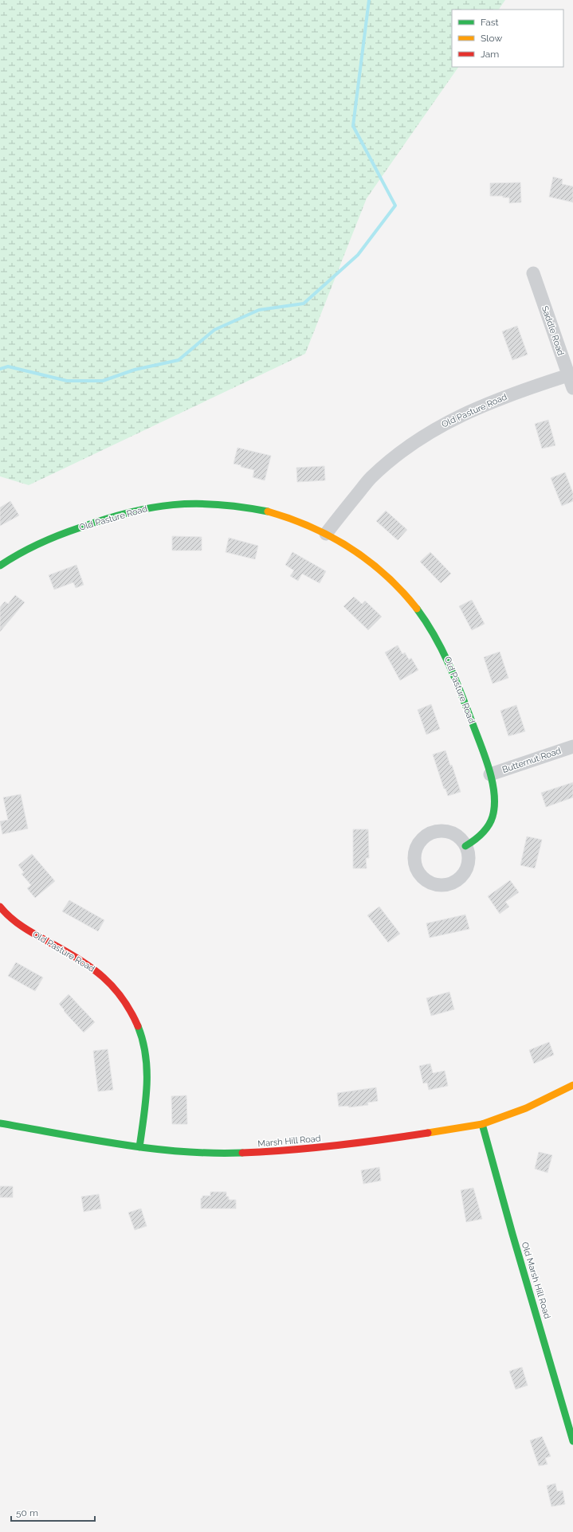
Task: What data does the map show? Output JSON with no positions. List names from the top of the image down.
{
  "streets": {
    "street": [
      "Saddle Road",
      "Old Pasture Road",
      "Butternut Road",
      "Marsh Hill Road",
      "Old Marsh Hill Road"
    ]
  },
  "crossings": [
    ["Saddle Road", "Old Pasture Road"],
    ["Old Pasture Road", "Butternut Road"],
    ["Old Pasture Road", "Marsh Hill Road"],
    ["Marsh Hill Road", "Old Marsh Hill Road"]
  ],
  "legend": ["Fast", "Slow", "Jam"],
  "scale_bar": "50 m"
}
